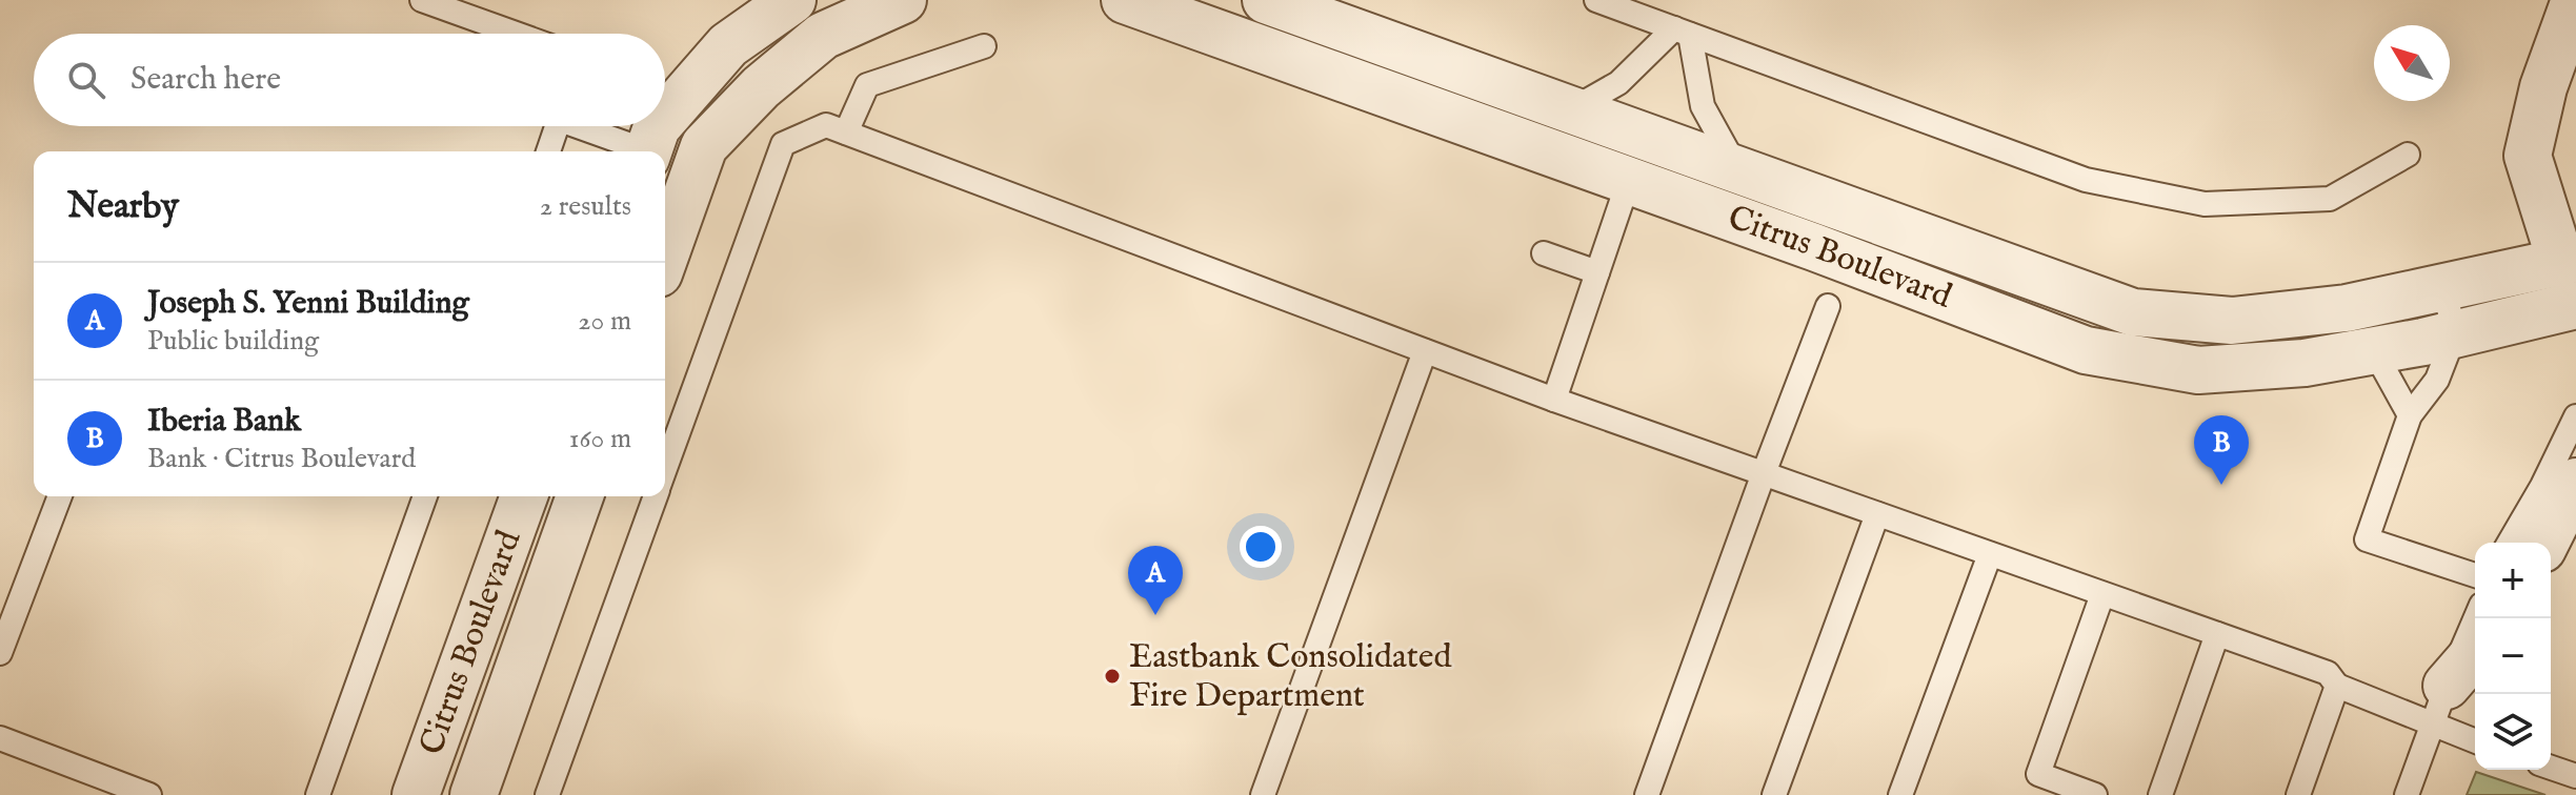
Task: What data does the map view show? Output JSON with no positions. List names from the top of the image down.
{
  "streets": {
    "street": ["Citrus Boulevard"]
  },
  "places": ["Eastbank Consolidated Fire Department"],
  "north": "top left",
  "page": {
    "search": "Search here",
    "heading": ["Nearby", "2 results"],
    "list": [
      {
        "mark": "A",
        "name": "Joseph S. Yenni Building",
        "note": "Public building",
        "value": "20 m"
      },
      {
        "mark": "B",
        "name": "Iberia Bank",
        "note": "Bank · Citrus Boulevard",
        "value": "160 m"
      }
    ],
    "pins": ["B", "A"],
    "map_buttons": ["+", "−"]
  }
}
